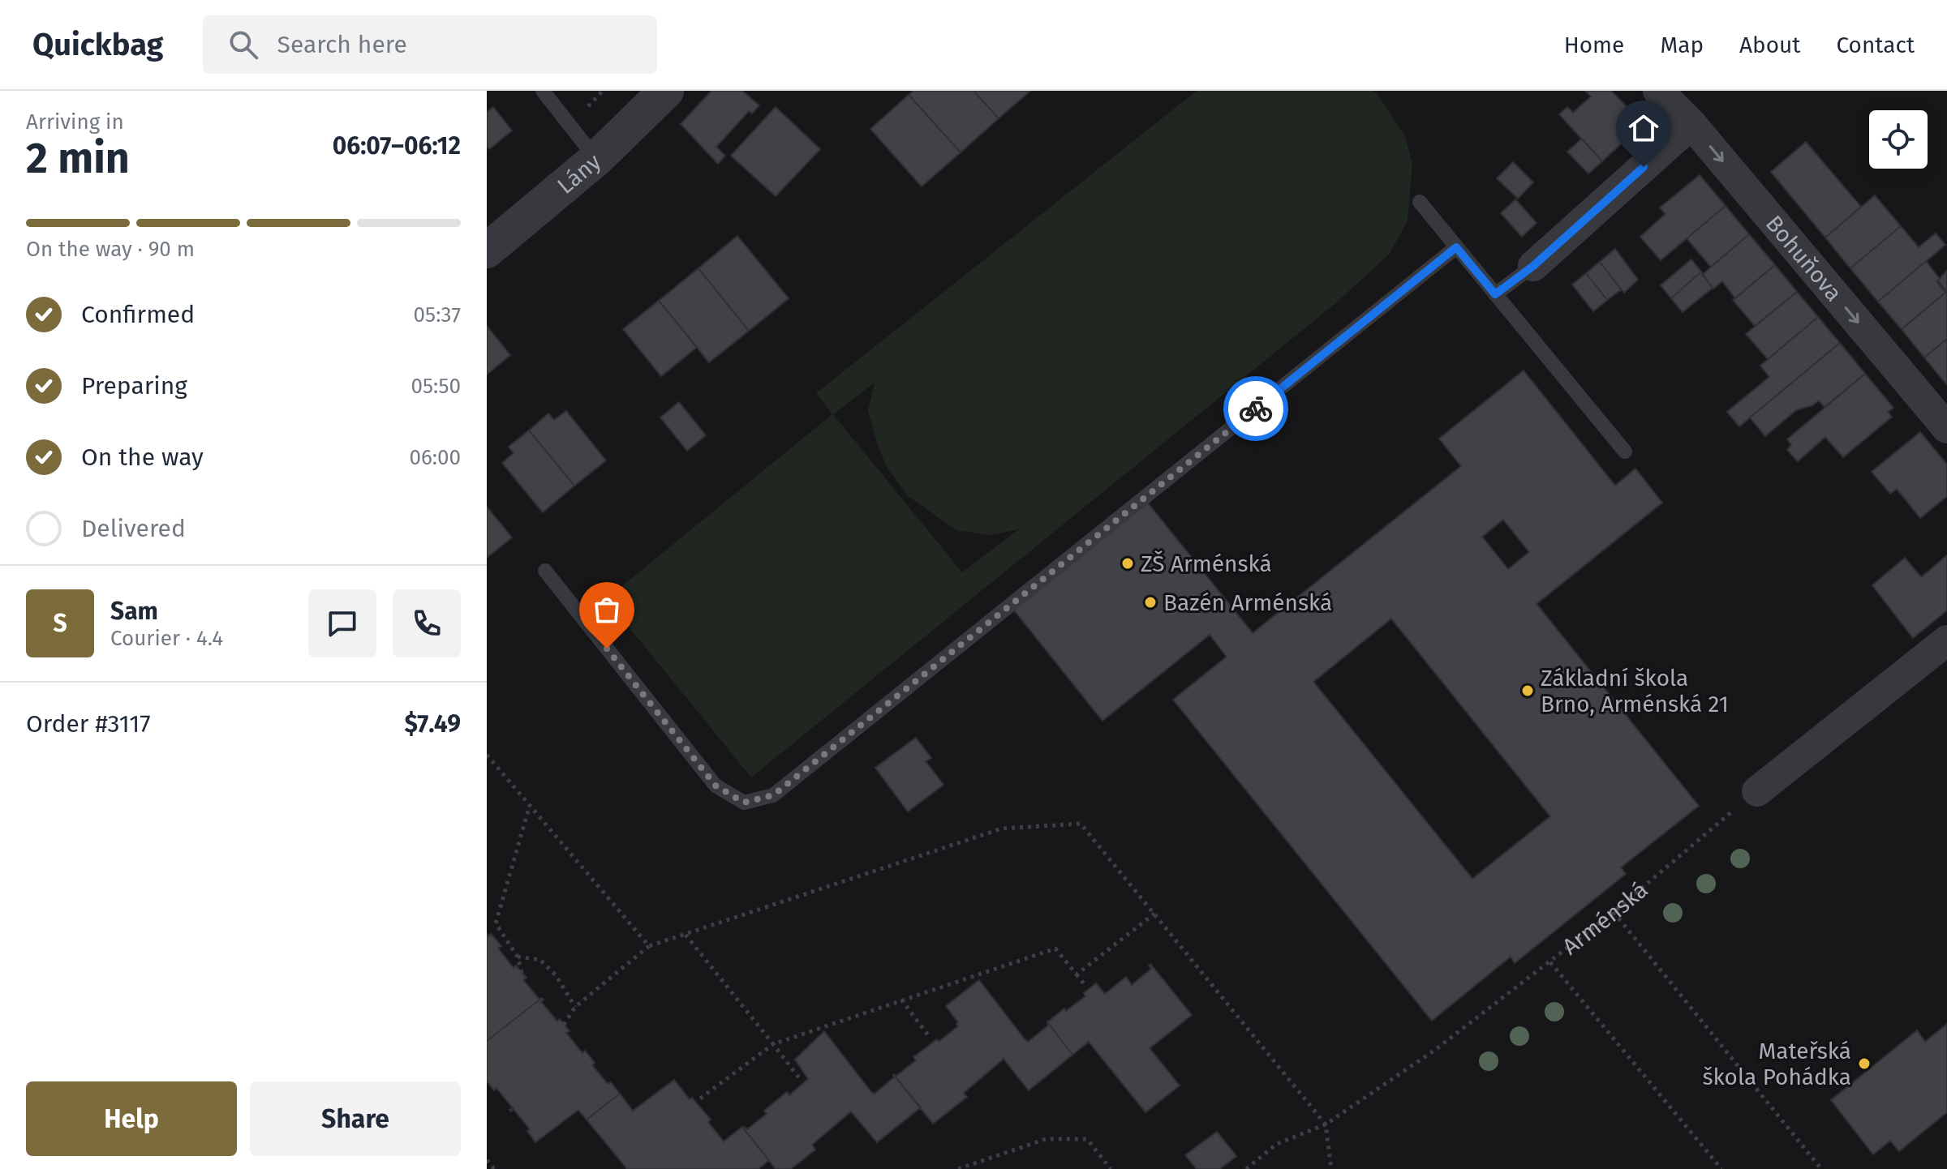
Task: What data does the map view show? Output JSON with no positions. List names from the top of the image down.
{
  "streets": {
    "street": ["Lány", "Bohuňova"],
    "path": ["Arménská"]
  },
  "one_way": ["Bohuňova"],
  "places": [
    "ZŠ Arménská",
    "Bazén Arménská",
    "Základní škola Brno, Arménská 21",
    "Mateřská škola Pohádka"
  ],
  "page": {
    "header": "Quickbag",
    "search": "Search here",
    "nav": [
      "Home",
      "Map",
      "About",
      "Contact"
    ],
    "heading": ["2 min", "Arriving in", "06:07–06:12"],
    "panel": [
      "Sam",
      "Courier · 4.4",
      "Order #3117",
      "$7.49"
    ],
    "bar": "On the way · 90 m",
    "list": [
      ["Confirmed", "05:37"],
      ["Preparing", "05:50"],
      ["On the way", "06:00"],
      "Delivered"
    ],
    "round": "S",
    "buttons": ["Help", "Share"]
  }
}
